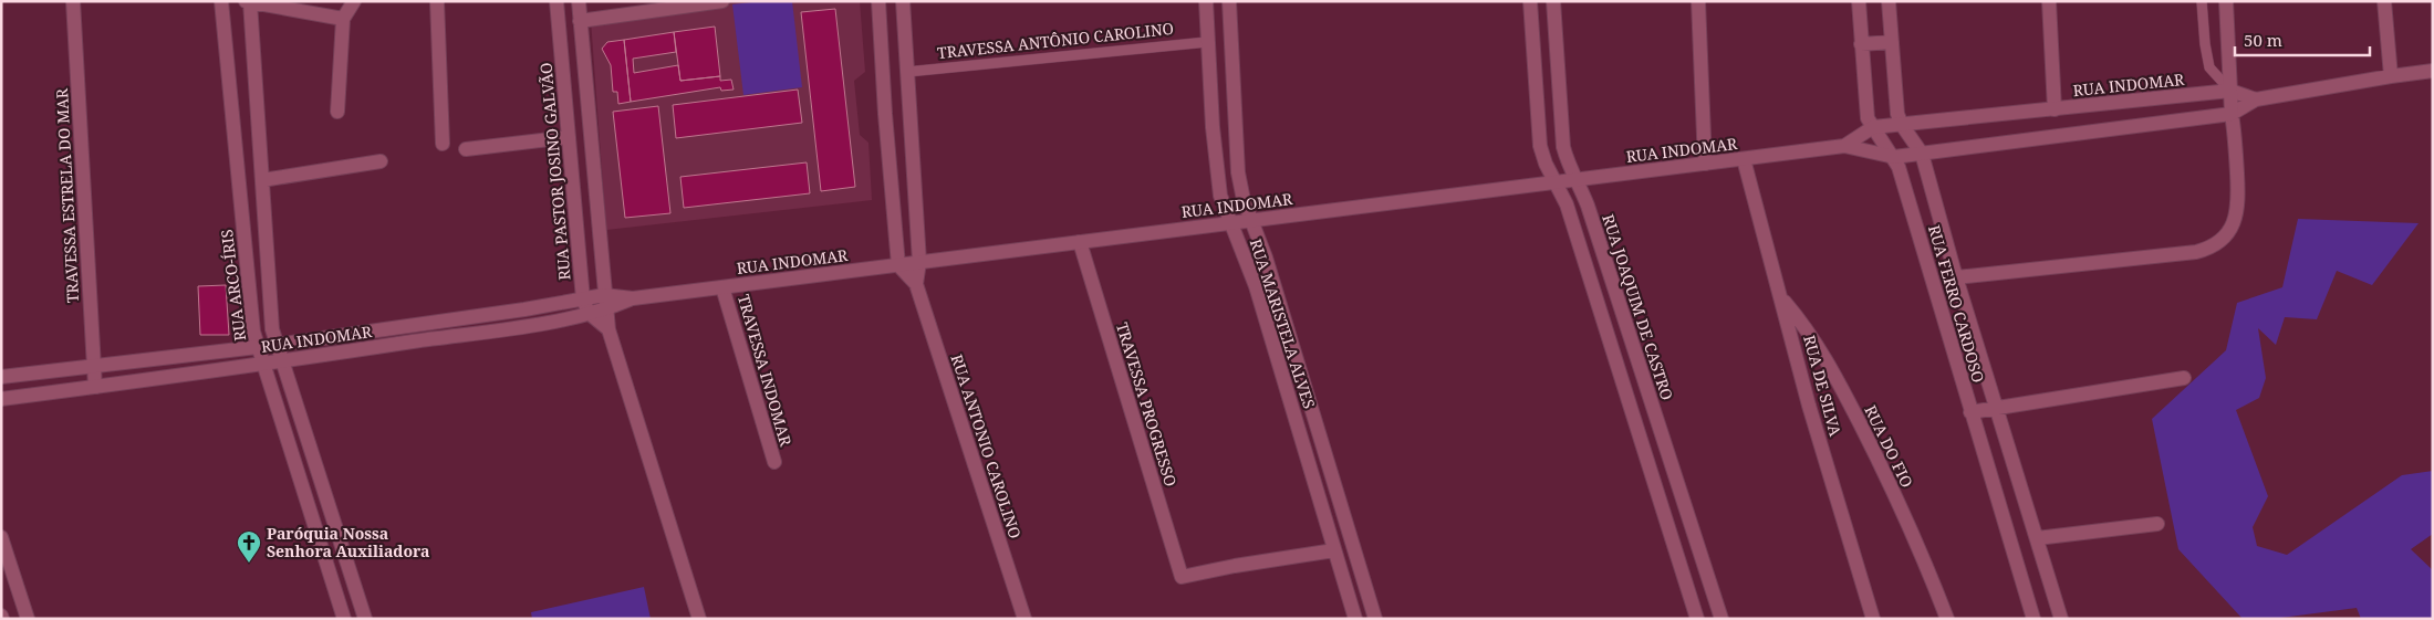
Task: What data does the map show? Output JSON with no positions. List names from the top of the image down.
{
  "streets": {
    "street": [
      "RUA INDOMAR",
      "RUA PASTOR JOSINO GALVÃO",
      "TRAVESSA ESTRELA DO MAR",
      "RUA ARCO-ÍRIS",
      "RUA FERRO CARDOSO",
      "RUA JOAQUIM DE CASTRO",
      "RUA MARISTELA ALVES",
      "TRAVESSA INDOMAR",
      "RUA DE SILVA",
      "TRAVESSA PROGRESSO",
      "RUA ANTONIO CAROLINO",
      "RUA DO FIO"
    ],
    "lane": ["TRAVESSA ANTÔNIO CAROLINO"]
  },
  "crossings": [
    ["TRAVESSA ANTÔNIO CAROLINO", "RUA MARISTELA ALVES"],
    ["TRAVESSA ANTÔNIO CAROLINO", "RUA ANTONIO CAROLINO"],
    ["RUA INDOMAR", "RUA PASTOR JOSINO GALVÃO"],
    ["RUA INDOMAR", "TRAVESSA ESTRELA DO MAR"],
    ["RUA INDOMAR", "RUA ARCO-ÍRIS"],
    ["RUA INDOMAR", "RUA FERRO CARDOSO"],
    ["RUA INDOMAR", "RUA JOAQUIM DE CASTRO"],
    ["RUA INDOMAR", "RUA MARISTELA ALVES"],
    ["RUA INDOMAR", "TRAVESSA INDOMAR"],
    ["RUA INDOMAR", "RUA DE SILVA"],
    ["RUA INDOMAR", "TRAVESSA PROGRESSO"],
    ["RUA INDOMAR", "RUA ANTONIO CAROLINO"],
    ["RUA MARISTELA ALVES", "TRAVESSA PROGRESSO"],
    ["RUA DE SILVA", "RUA DO FIO"]
  ],
  "places": {
    "church": ["Paróquia Nossa Senhora Auxiliadora"]
  },
  "scale_bar": "50 m"
}
